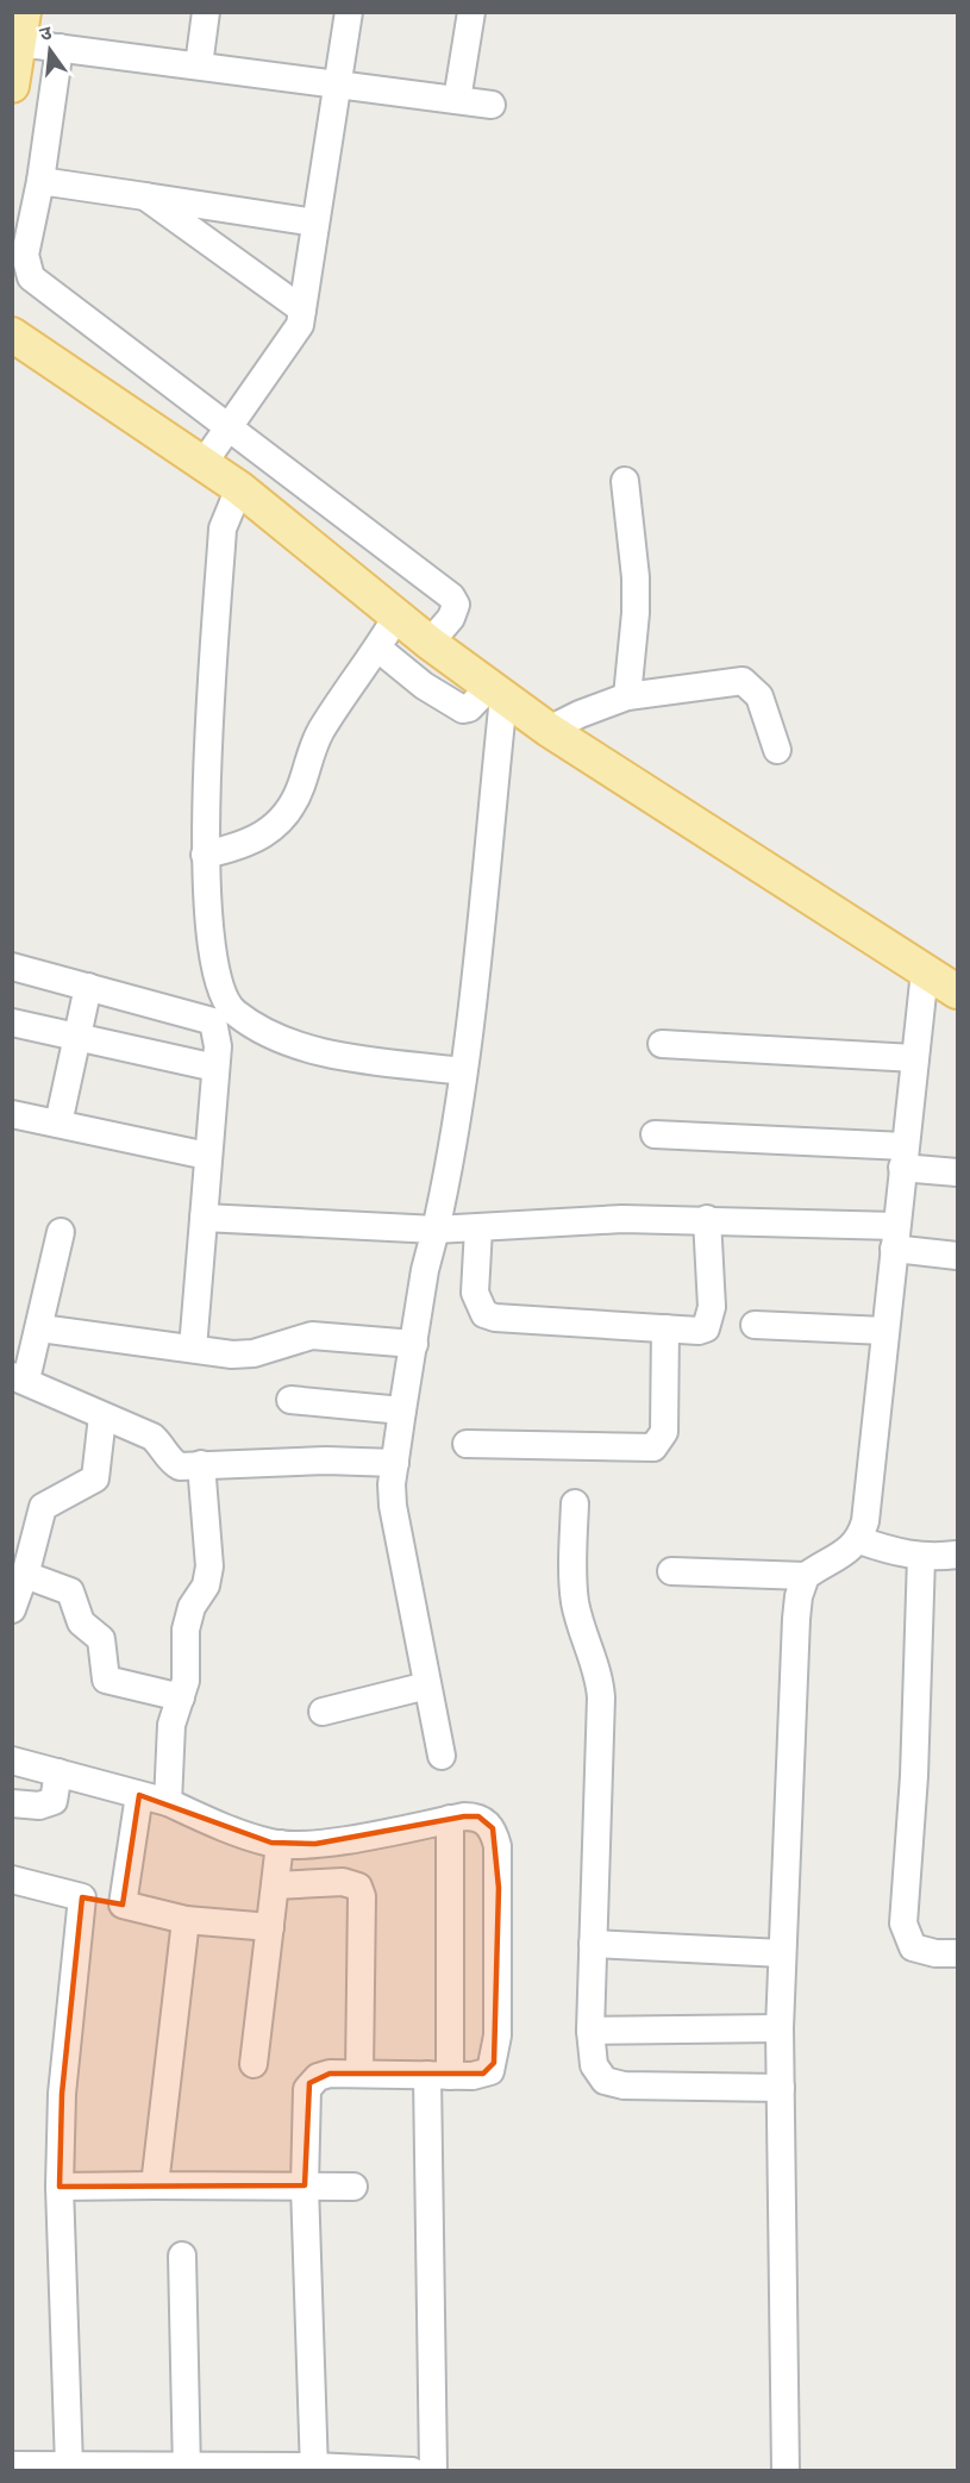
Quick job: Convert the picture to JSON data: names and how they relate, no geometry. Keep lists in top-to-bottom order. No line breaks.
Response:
{"north":"top"}
